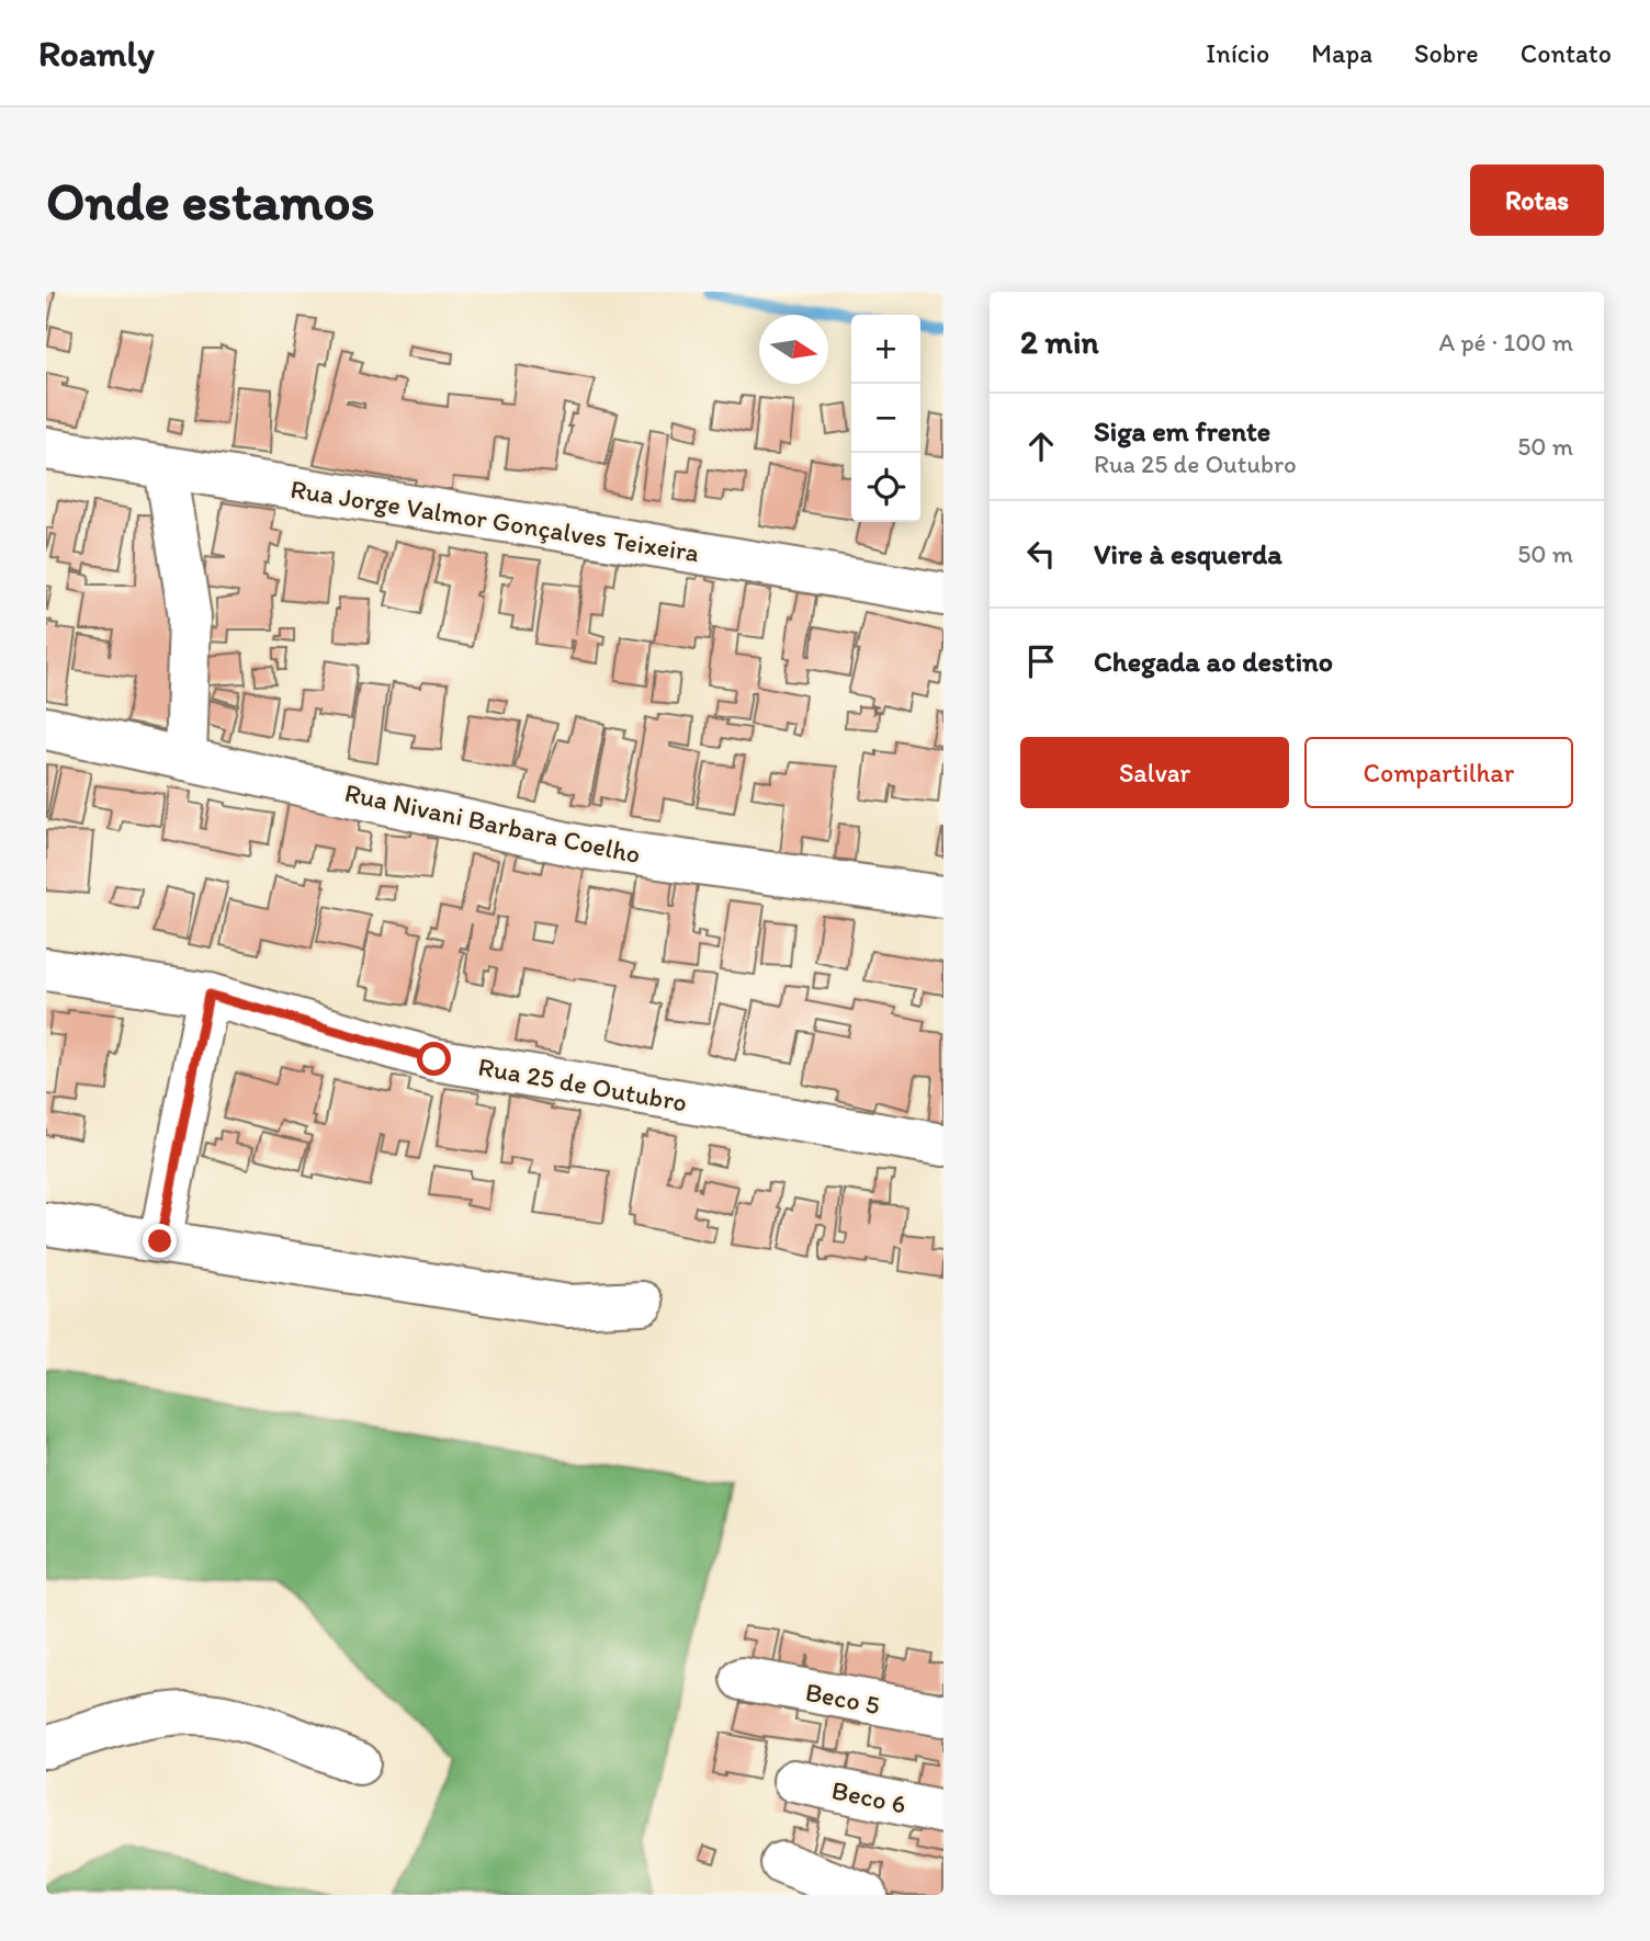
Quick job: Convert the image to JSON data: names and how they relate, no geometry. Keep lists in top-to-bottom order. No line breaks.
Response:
{"streets":{"street":["Rua Jorge Valmor Gonçalves Teixeira","Rua Nivani Barbara Coelho","Rua 25 de Outubro","Beco 5","Beco 6"]},"north":"right","page":{"header":"Roamly","nav":["Início","Mapa","Sobre","Contato"],"buttons":["Rotas",["Salvar","Compartilhar"]],"title":"Onde estamos","heading":["2 min","A pé · 100 m"],"map_buttons":["+","−"],"list":[["Siga em frente","Rua 25 de Outubro","50 m"],["Vire à esquerda","50 m"],"Chegada ao destino"]}}
